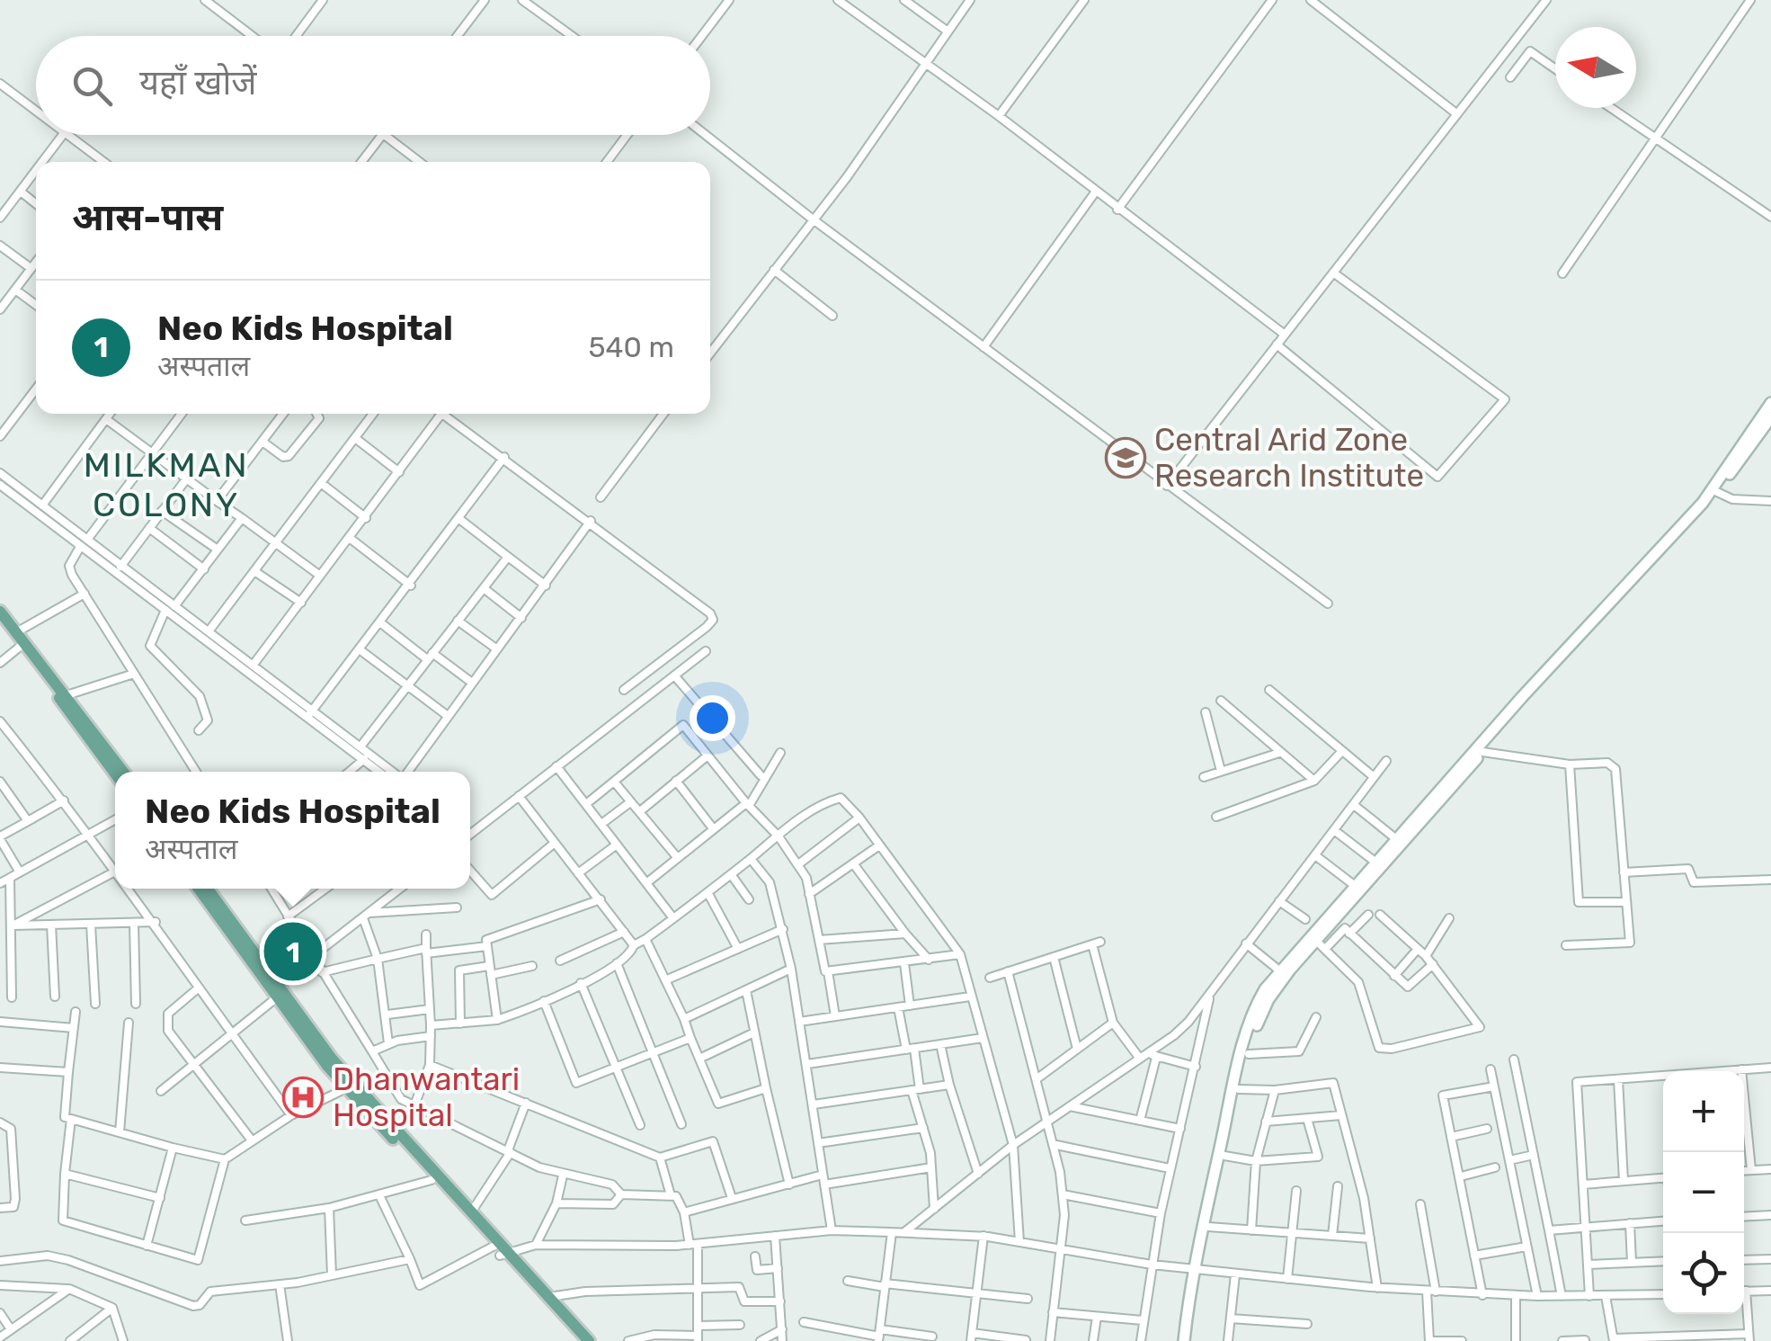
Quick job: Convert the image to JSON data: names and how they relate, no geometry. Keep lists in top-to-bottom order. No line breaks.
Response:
{"districts":["MILKMAN COLONY"],"places":{"school or university":["Central Arid Zone Research Institute"],"hospital":["Dhanwantari Hospital"]},"north":"left","page":{"search":"यहाँ खोजें","heading":"आस-पास","list":[{"mark":"1","name":"Neo Kids Hospital","note":"अस्पताल","value":"540 m"}],"popup":["Neo Kids Hospital","अस्पताल"],"pins":"1","map_buttons":["+","−"]}}
